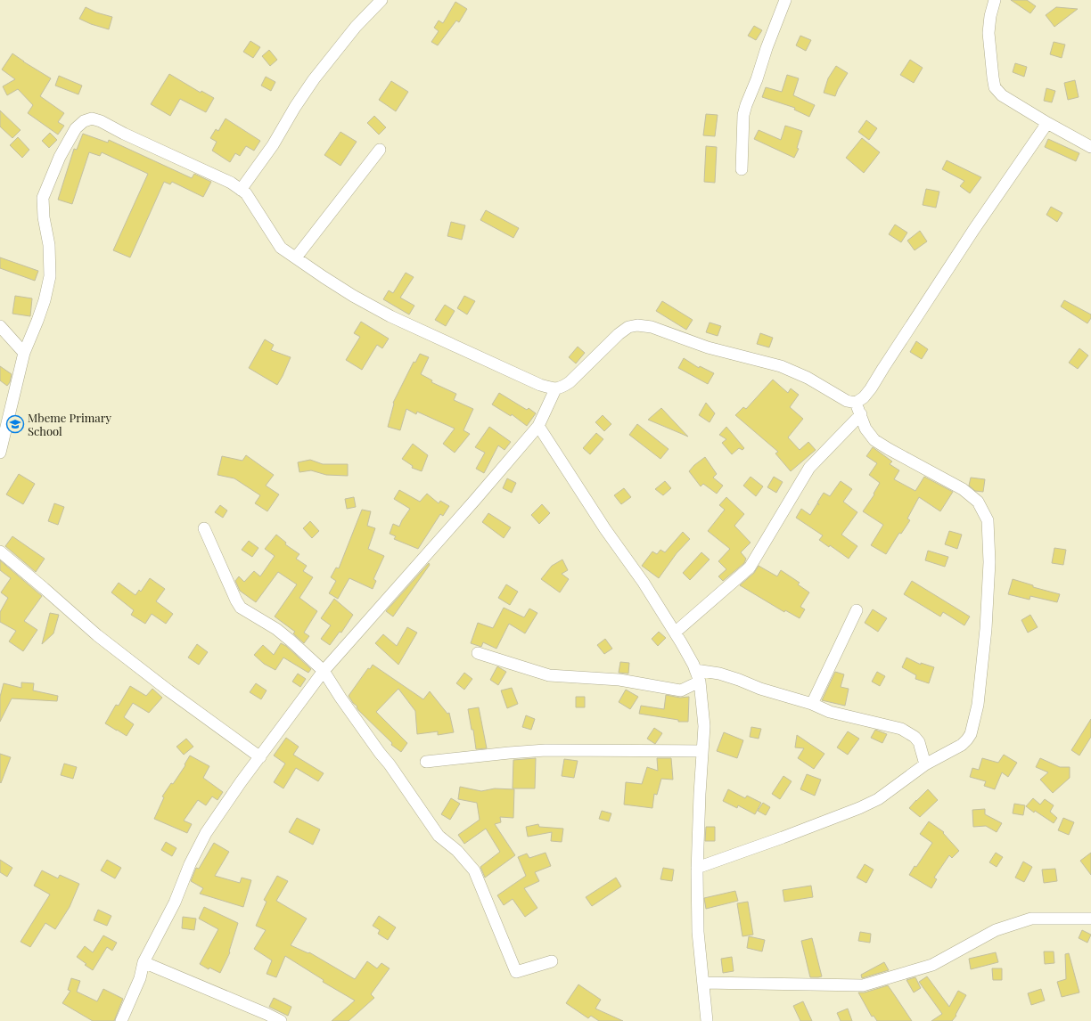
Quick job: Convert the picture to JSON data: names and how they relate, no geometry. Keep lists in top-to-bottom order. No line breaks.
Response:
{"places":{"school or university":["Mbeme Primary School"]}}
